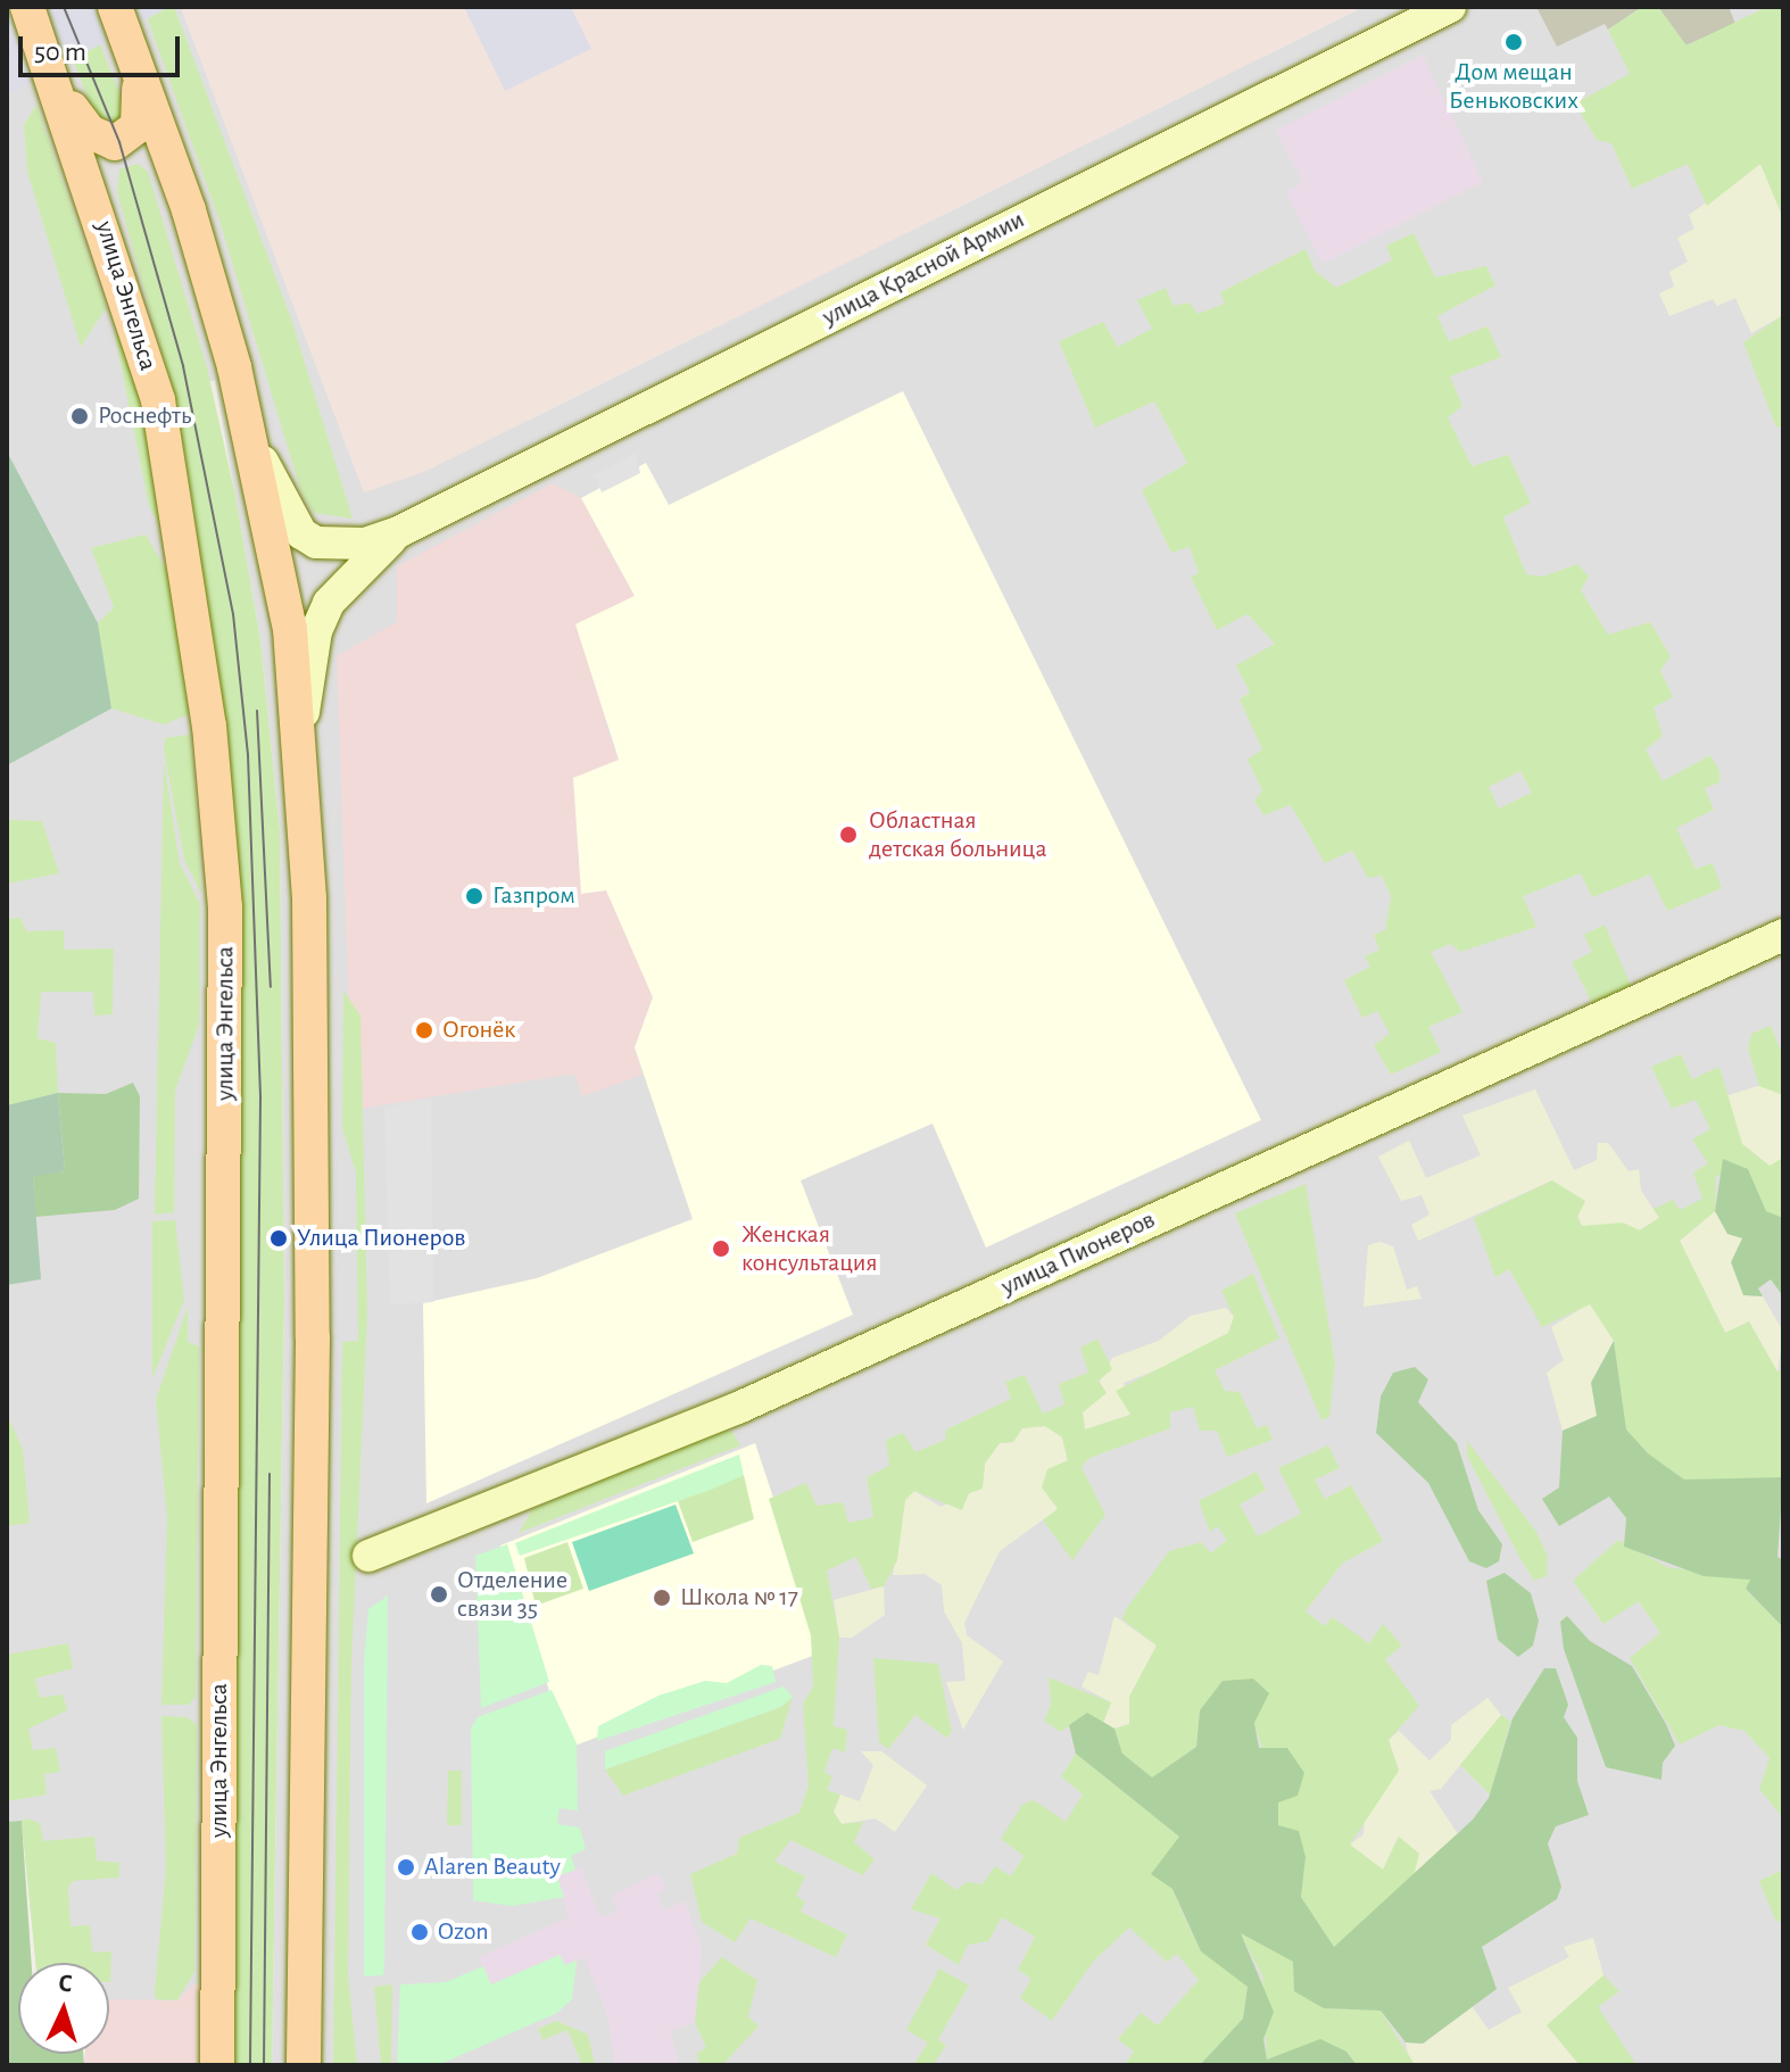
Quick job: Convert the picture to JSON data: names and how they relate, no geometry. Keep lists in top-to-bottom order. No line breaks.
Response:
{"streets":{"main road":["улица Красной Армии","улица Энгельса","улица Пионеров"]},"places":["Дом мещан Беньковских","Роснефть","Областная детская больница","Газпром","Огонёк","Улица Пионеров","Женская консультация","Отделение связи 35","Школа № 17","Alaren Beauty","Ozon"],"scale_bar":"50 m","north":"top"}
